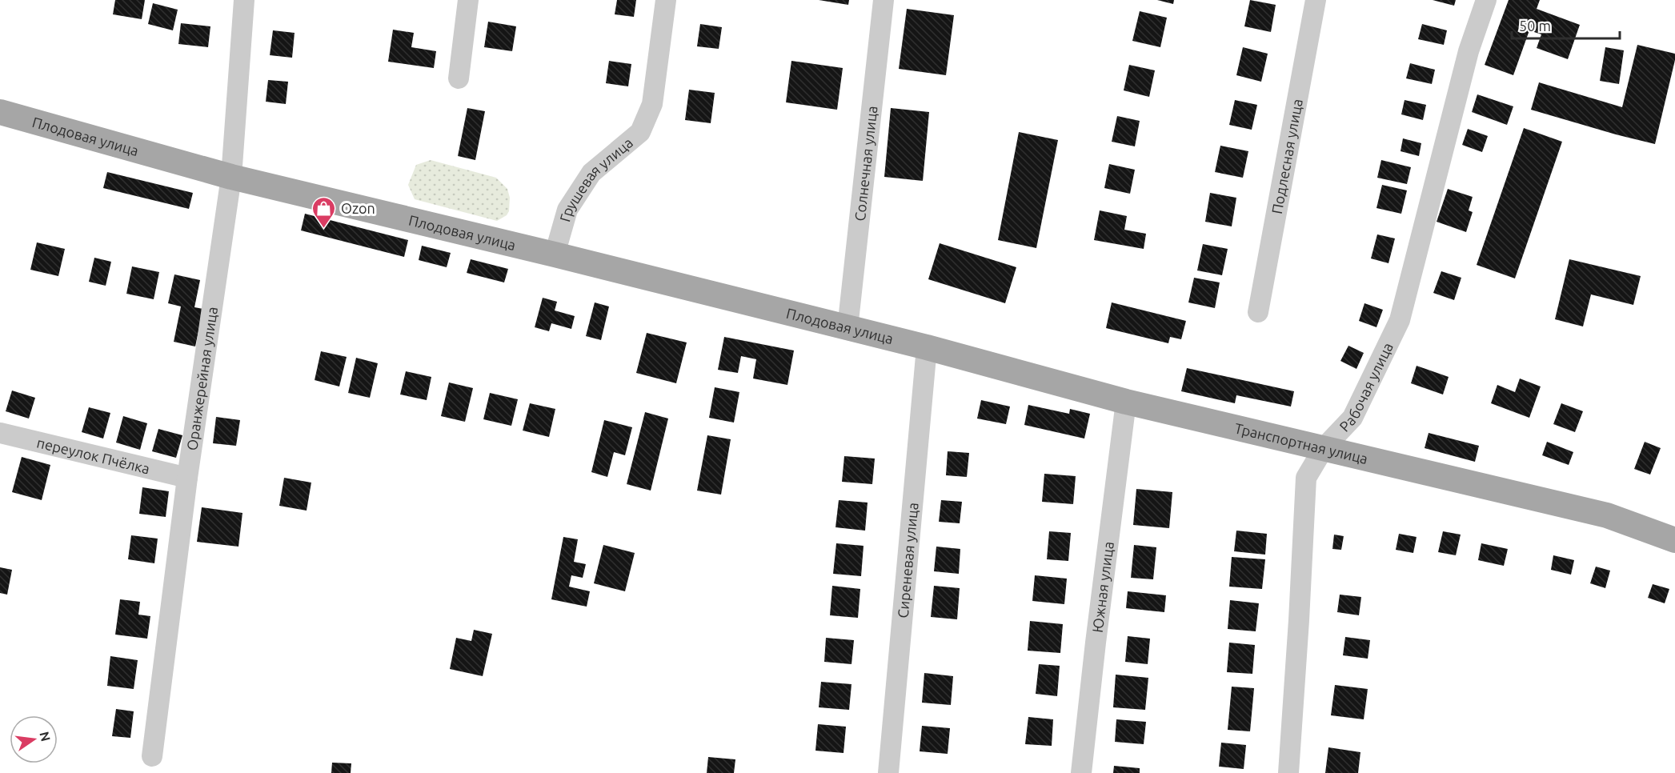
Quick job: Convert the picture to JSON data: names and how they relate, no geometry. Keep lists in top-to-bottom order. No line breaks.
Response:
{"streets":{"main road":["Плодовая улица","Транспортная улица"],"street":["Подлесная улица","Солнечная улица","Грушевая улица","Оранжерейная улица","Рабочая улица","переулок Пчёлка","Сиреневая улица","Южная улица"]},"crossings":[["Плодовая улица","Солнечная улица"],["Плодовая улица","Грушевая улица"],["Плодовая улица","Оранжерейная улица"],["Плодовая улица","Транспортная улица"],["Плодовая улица","Сиреневая улица"],["Оранжерейная улица","переулок Пчёлка"],["Рабочая улица","Транспортная улица"],["Транспортная улица","Сиреневая улица"],["Транспортная улица","Южная улица"]],"places":{"shop":["Ozon"]},"scale_bar":"50 m","north":"right"}
